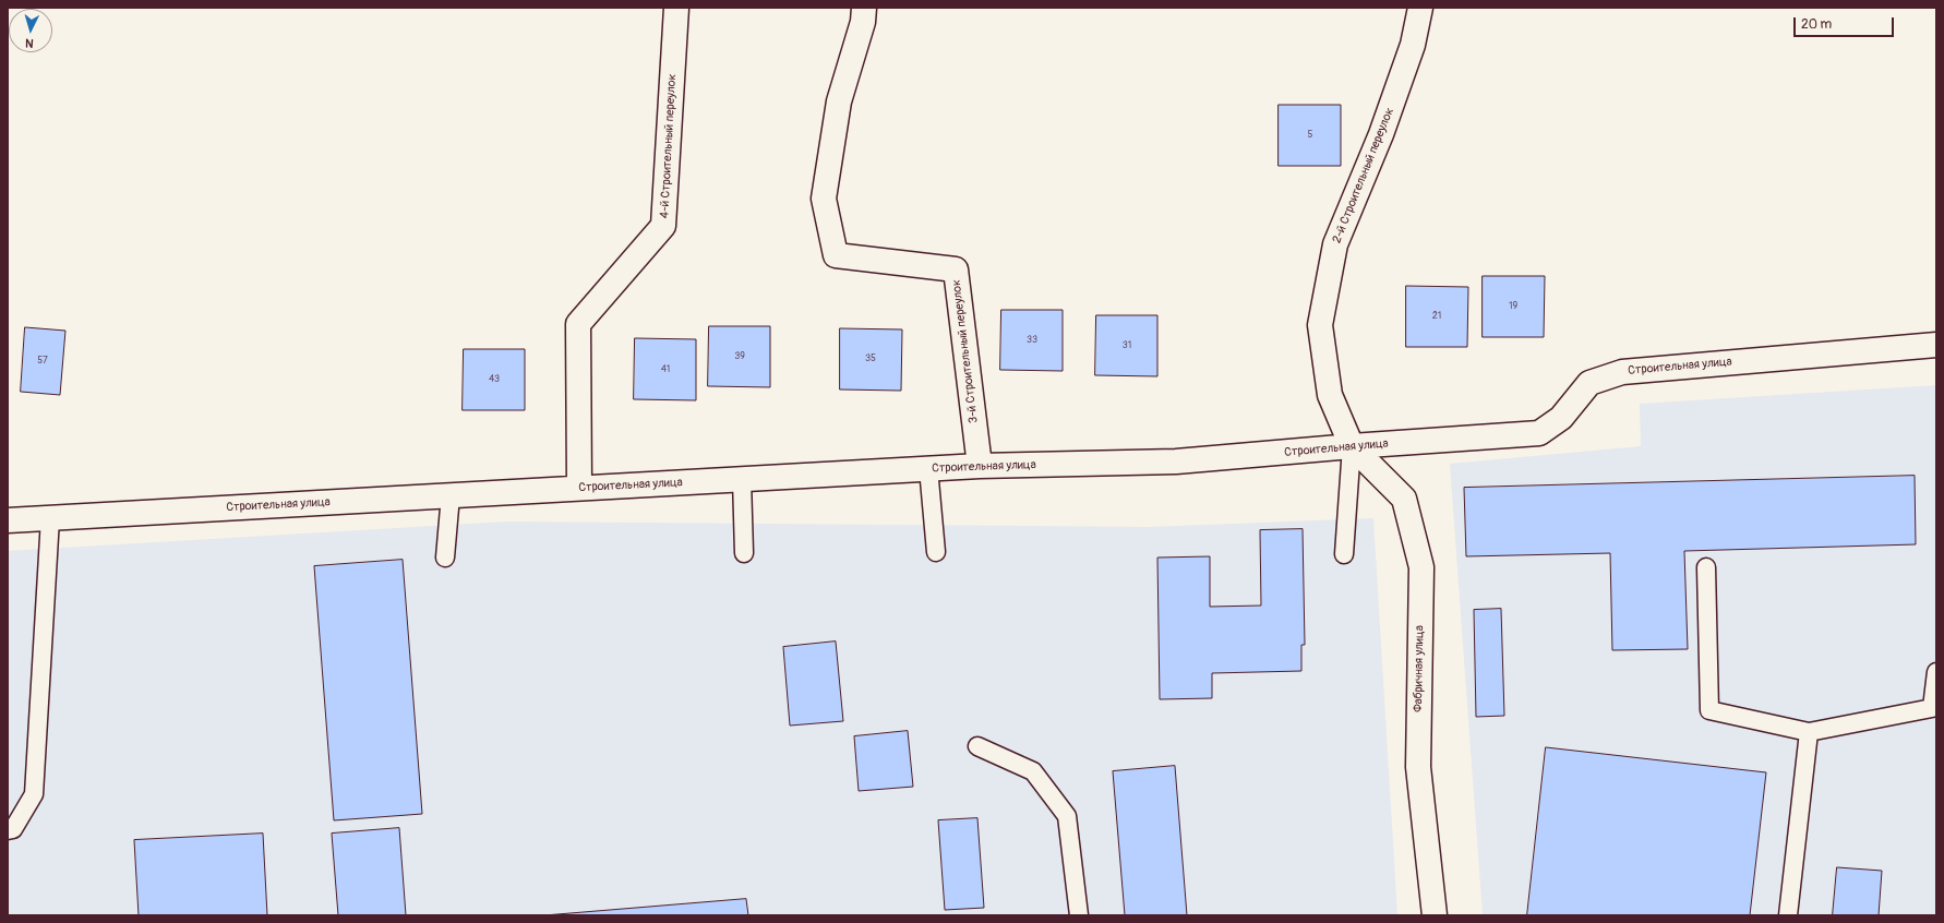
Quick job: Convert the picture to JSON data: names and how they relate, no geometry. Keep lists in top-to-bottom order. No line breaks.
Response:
{"streets":{"street":["4-й Строительный переулок","2-й Строительный переулок","3-й Строительный переулок","Строительная улица","Фабричная улица"]},"crossings":[["4-й Строительный переулок","Строительная улица"],["2-й Строительный переулок","Строительная улица"],["2-й Строительный переулок","Фабричная улица"],["3-й Строительный переулок","Строительная улица"],["Строительная улица","Фабричная улица"]],"house_numbers":["5","19","21","33","31","39","35","57","41","43"],"scale_bar":"20 m","north":"bottom"}
